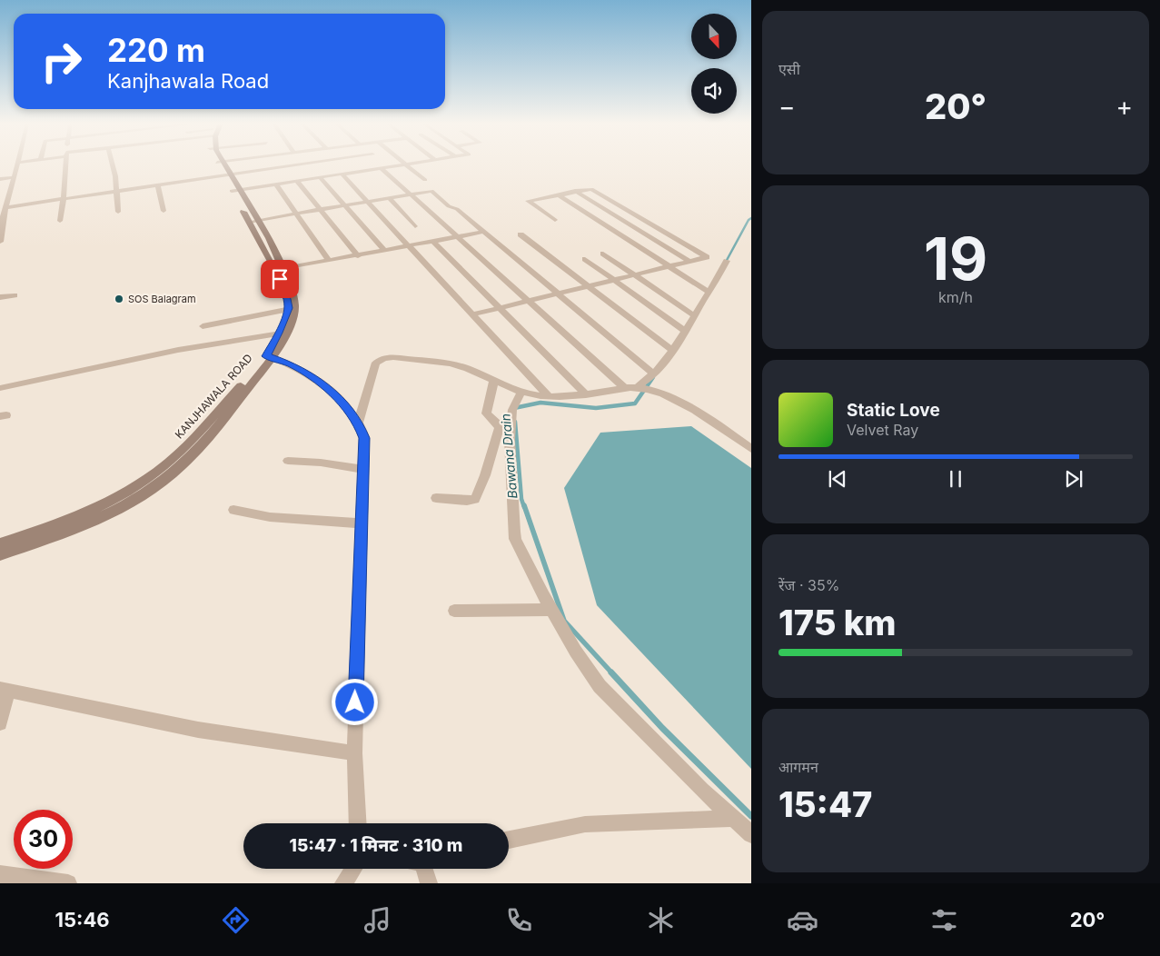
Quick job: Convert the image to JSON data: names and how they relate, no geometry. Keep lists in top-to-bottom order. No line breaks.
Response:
{"water":["Bawana Drain"],"places":["SOS Balagram"],"north":"bottom","page":{"tile":["एसी",["19","km/h"],["रेंज · 35%","175 km"],["आगमन","15:47"]],"turn":["220 m","Kanjhawala Road"],"heat":["−","20°","+"],"song":["Static Love","Velvet Ray"],"limit":"30","trip":"15:47 · 1 मिनट · 310 m","tabs":["15:46","20°"]}}
